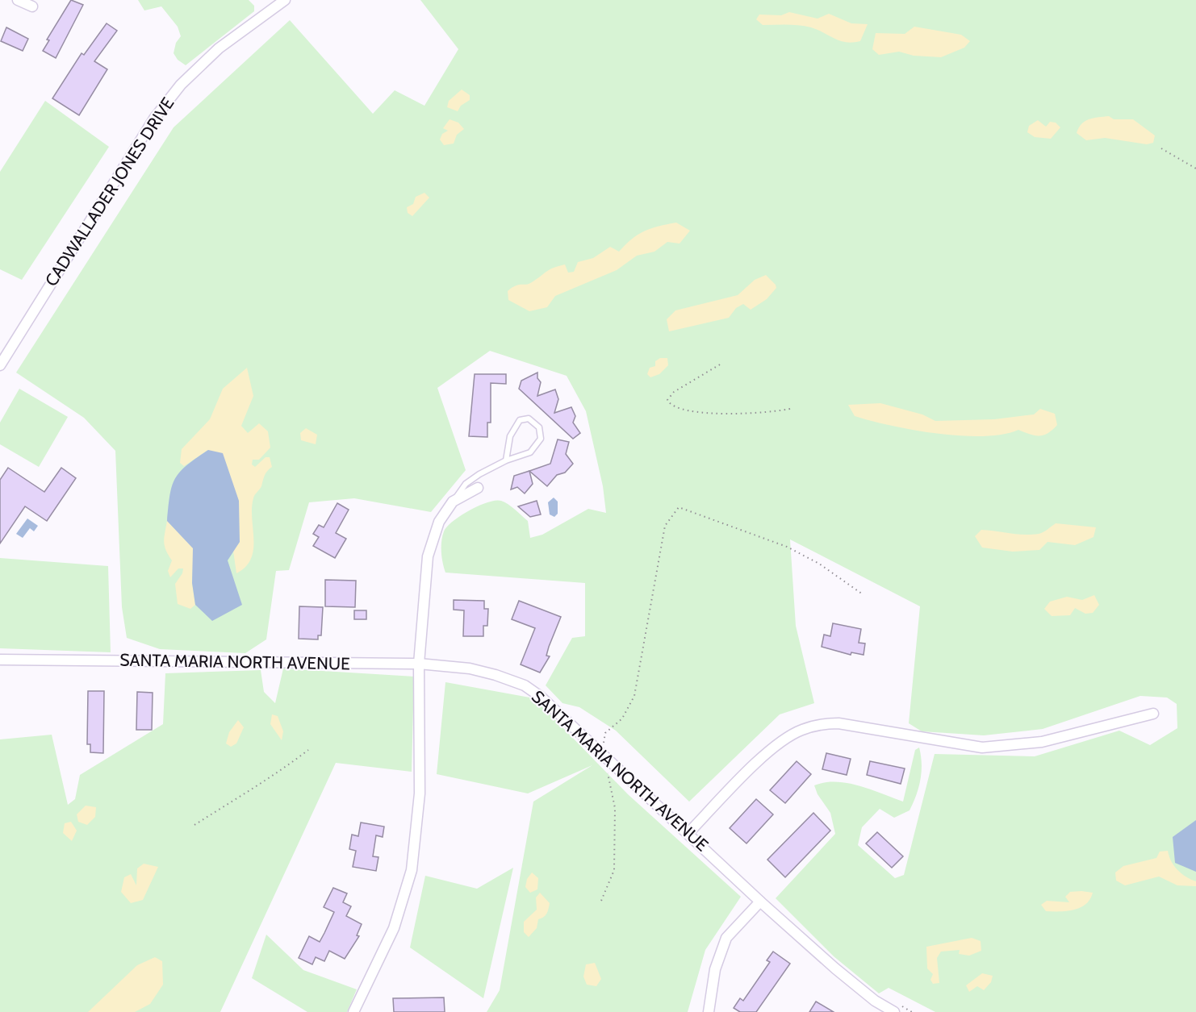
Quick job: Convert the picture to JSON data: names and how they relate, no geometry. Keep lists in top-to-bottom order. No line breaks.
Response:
{"streets":{"street":["CADWALLADER JONES DRIVE","SANTA MARIA NORTH AVENUE"]}}
